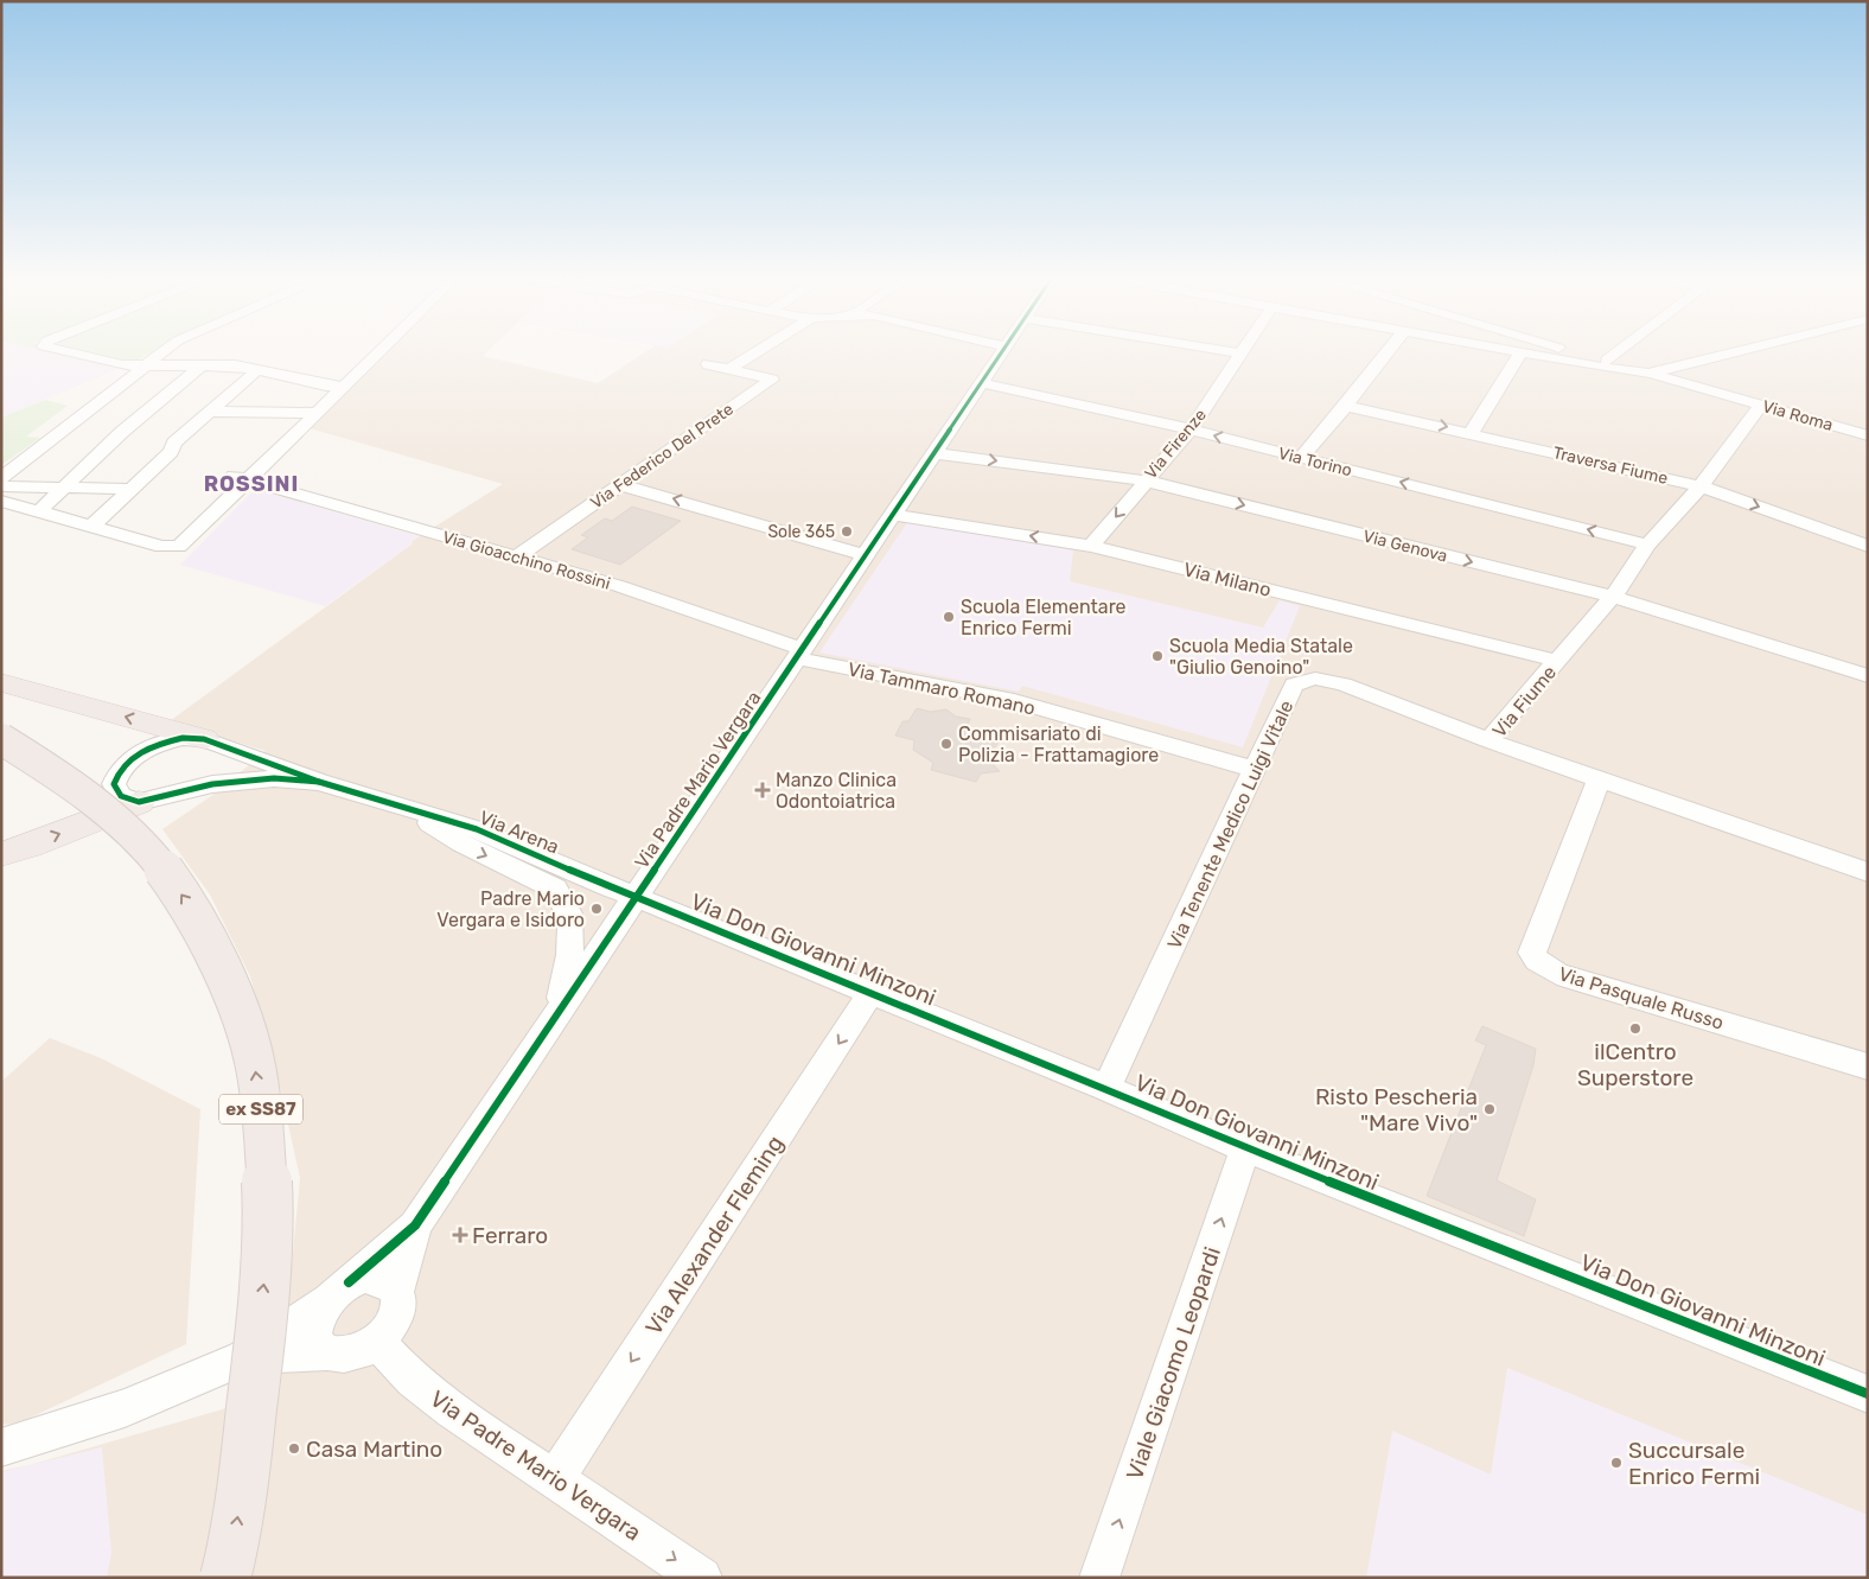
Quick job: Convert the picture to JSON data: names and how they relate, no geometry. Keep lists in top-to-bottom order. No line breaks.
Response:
{"streets":{"highway":["ex SS87"],"street":["Via Roma","Via Firenze","Via Federico Del Prete","Via Torino","Traversa Fiume","Via Genova","Via Gioacchino Rossini","Via Milano","Via Tammaro Romano","Via Fiume","Via Padre Mario Vergara","Via Tenente Medico Luigi Vitale","Via Arena","Via Don Giovanni Minzoni","Via Pasquale Russo","Via Alexander Fleming","Viale Giacomo Leopardi"]},"crossings":[["Via Roma","Via Fiume"],["Via Firenze","Via Torino"],["Via Firenze","Via Genova"],["Via Firenze","Via Milano"],["Via Federico Del Prete","Via Gioacchino Rossini"],["Via Torino","Via Fiume"],["Via Torino","Via Padre Mario Vergara"],["Traversa Fiume","Via Fiume"],["Via Genova","Via Fiume"],["Via Genova","Via Padre Mario Vergara"],["Via Gioacchino Rossini","Via Tammaro Romano"],["Via Gioacchino Rossini","Via Padre Mario Vergara"],["Via Milano","Via Fiume"],["Via Milano","Via Padre Mario Vergara"],["Via Tammaro Romano","Via Padre Mario Vergara"],["Via Tammaro Romano","Via Tenente Medico Luigi Vitale"],["Via Fiume","Via Tenente Medico Luigi Vitale"],["Via Fiume","Via Pasquale Russo"],["Via Padre Mario Vergara","Via Arena"],["Via Padre Mario Vergara","Via Don Giovanni Minzoni"],["Via Padre Mario Vergara","Via Alexander Fleming"],["Via Tenente Medico Luigi Vitale","Via Don Giovanni Minzoni"],["Via Arena","Via Don Giovanni Minzoni"],["Via Don Giovanni Minzoni","Via Alexander Fleming"],["Via Don Giovanni Minzoni","Viale Giacomo Leopardi"]],"one_way":["Traversa Fiume","Via Genova","Via Arena","Via Alexander Fleming","Viale Giacomo Leopardi"],"districts":["ROSSINI"],"places":{"other":["Sole 365","Scuola Elementare Enrico Fermi","Scuola Media Statale \"Giulio Genoino\"","Commisariato di Polizia - Frattamagiore","Padre Mario Vergara e Isidoro","ilCentro Superstore","Risto Pescheria \"Mare Vivo\"","Casa Martino","Succursale Enrico Fermi"],"health":["Manzo Clinica Odontoiatrica","Ferraro"]}}
